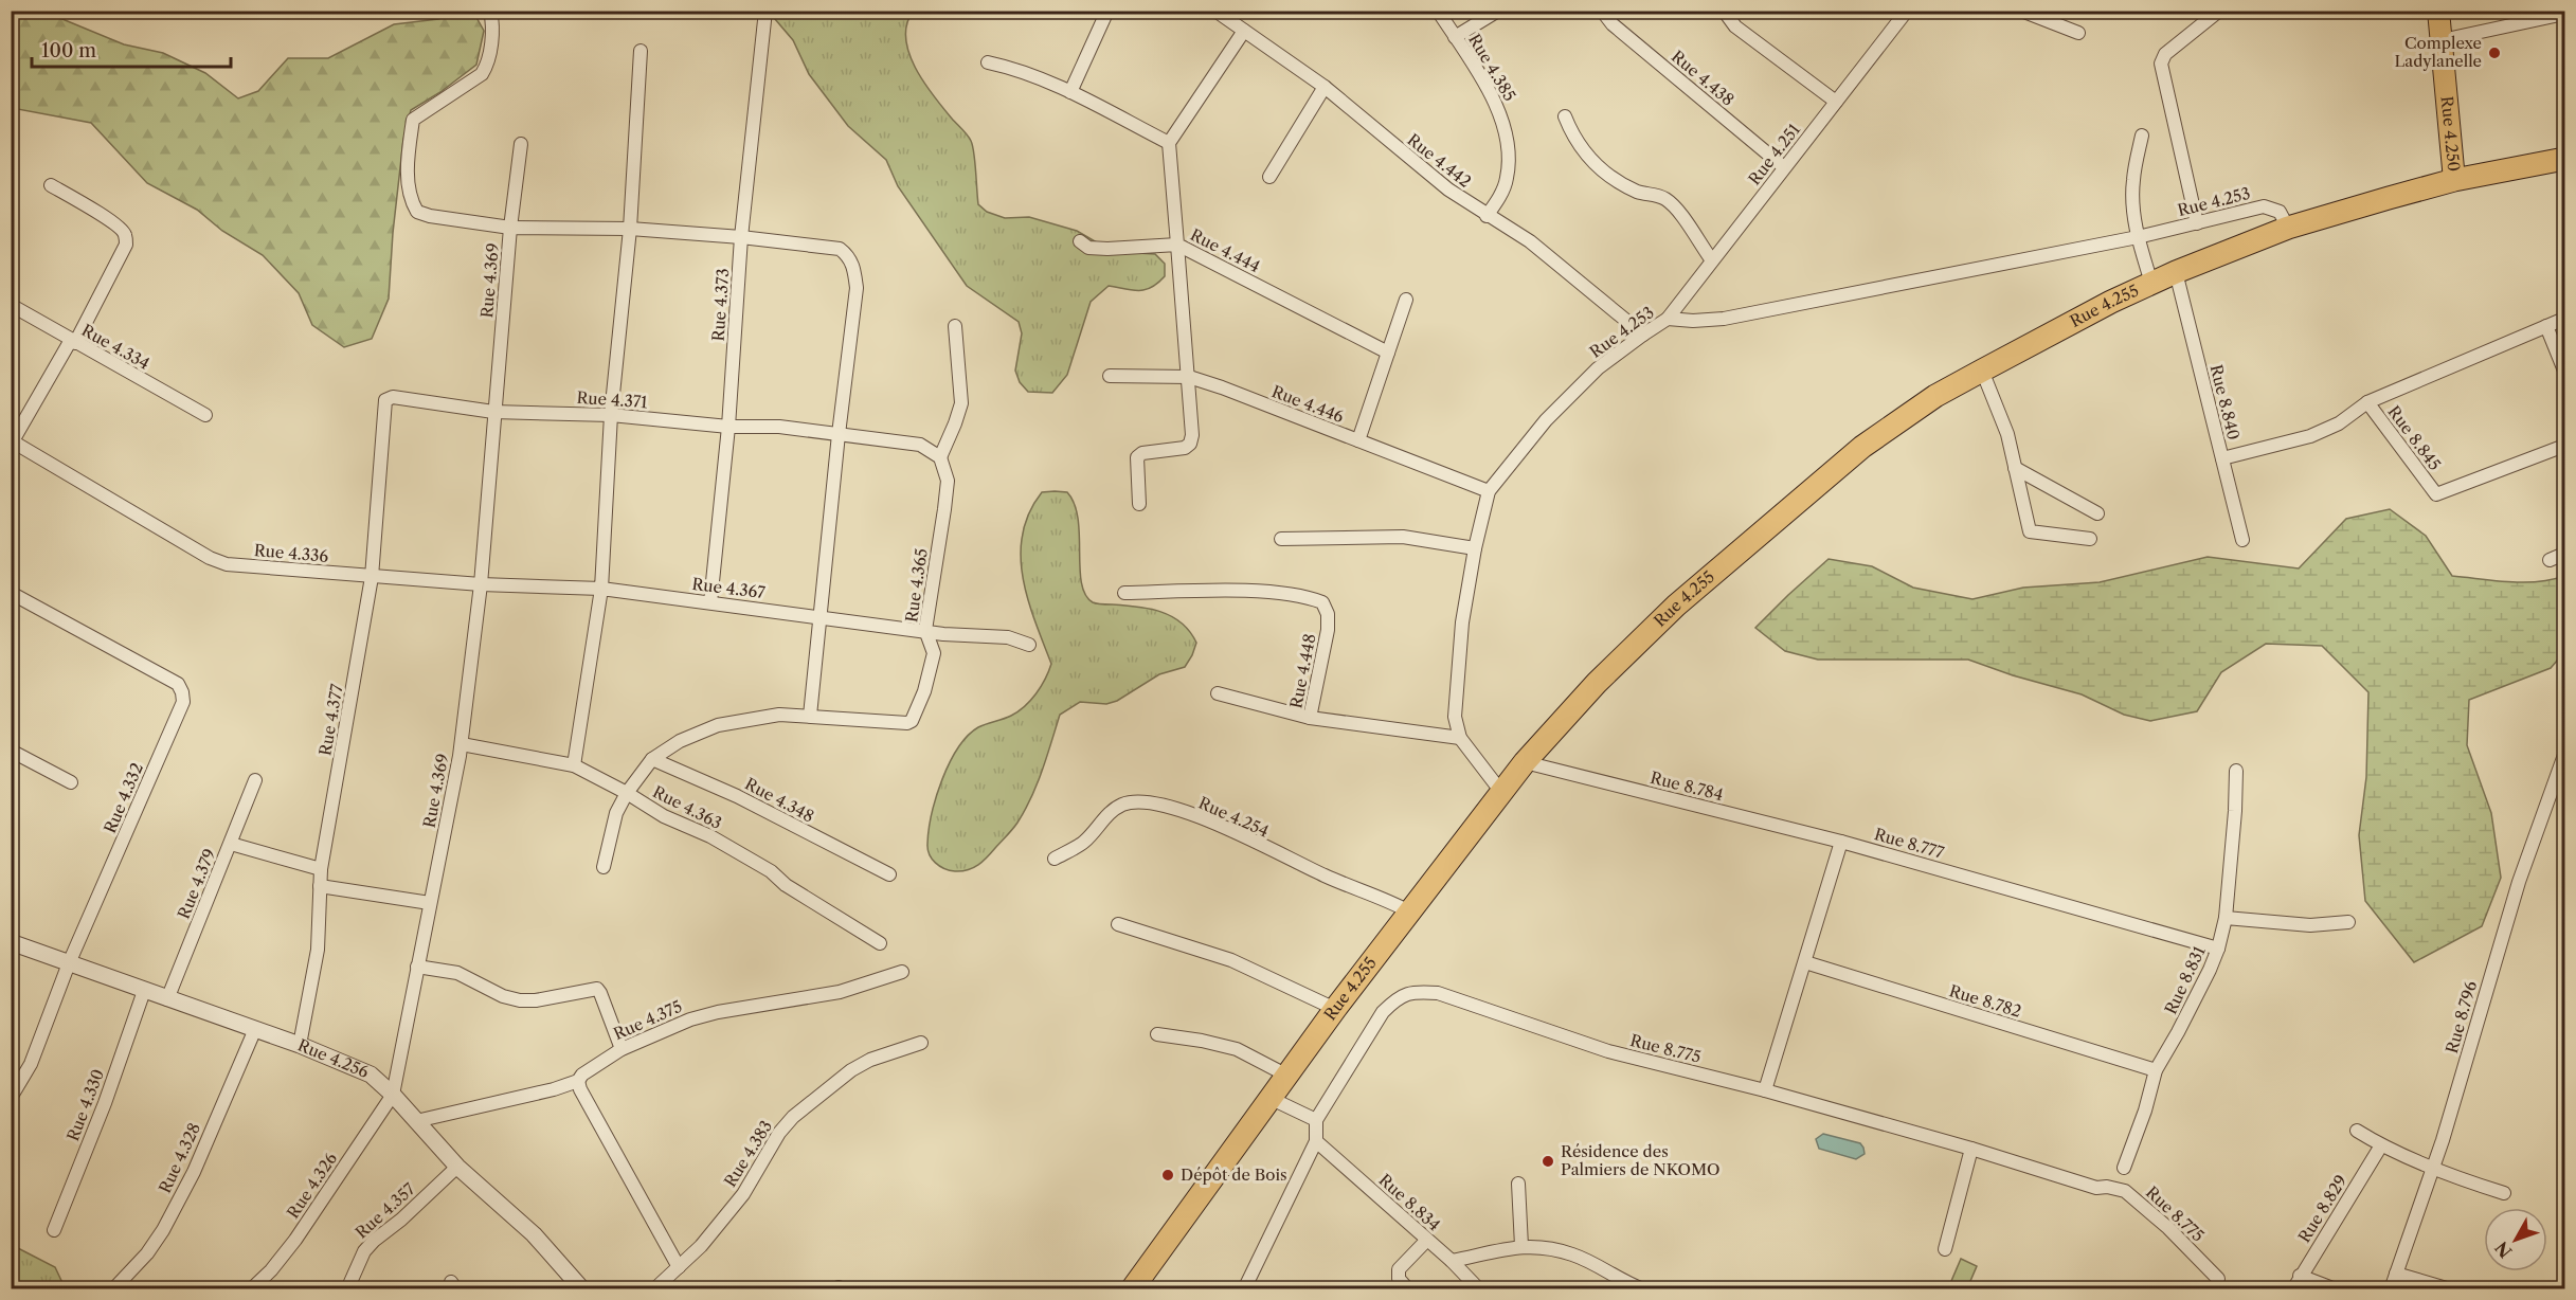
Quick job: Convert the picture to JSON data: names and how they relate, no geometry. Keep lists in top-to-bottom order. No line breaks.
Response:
{"streets":{"highway":["Rue 4.255"],"main road":["Rue 4.250"],"street":["Rue 4.385","Rue 4.438","Rue 4.251","Rue 4.442","Rue 4.253","Rue 4.444","Rue 4.369","Rue 4.373","Rue 4.334","Rue 4.371","Rue 8.840","Rue 4.446","Rue 8.845","Rue 4.336","Rue 4.365","Rue 4.367","Rue 4.448","Rue 4.377","Rue 8.784","Rue 4.332","Rue 4.348","Rue 4.363","Rue 4.254","Rue 8.777","Rue 4.379","Rue 8.831","Rue 8.782","Rue 8.796","Rue 4.375","Rue 8.775","Rue 4.256","Rue 4.330","Rue 4.383","Rue 4.328","Rue 4.326","Rue 8.834","Rue 8.829","Rue 4.357"]},"crossings":[["Rue 4.385","Rue 4.442"],["Rue 4.438","Rue 4.251"],["Rue 4.250","Rue 4.255"],["Rue 4.251","Rue 4.253"],["Rue 4.442","Rue 4.253"],["Rue 4.253","Rue 4.255"],["Rue 4.253","Rue 4.446"],["Rue 4.253","Rue 4.448"],["Rue 4.369","Rue 4.373"],["Rue 4.369","Rue 4.371"],["Rue 4.369","Rue 4.336"],["Rue 4.369","Rue 4.365"],["Rue 4.369","Rue 4.367"],["Rue 4.369","Rue 4.363"],["Rue 4.369","Rue 4.256"],["Rue 4.369","Rue 4.326"],["Rue 4.373","Rue 4.371"],["Rue 4.373","Rue 4.367"],["Rue 4.255","Rue 8.840"],["Rue 4.255","Rue 8.784"],["Rue 4.255","Rue 4.254"],["Rue 4.371","Rue 4.377"],["Rue 4.336","Rue 4.367"],["Rue 4.336","Rue 4.377"],["Rue 4.365","Rue 4.367"],["Rue 4.365","Rue 4.348"],["Rue 4.365","Rue 4.363"],["Rue 4.377","Rue 4.256"],["Rue 8.784","Rue 8.777"],["Rue 4.332","Rue 4.256"],["Rue 8.777","Rue 8.831"],["Rue 4.379","Rue 4.256"],["Rue 8.831","Rue 8.782"],["Rue 4.375","Rue 4.256"],["Rue 4.256","Rue 4.330"],["Rue 4.256","Rue 4.328"],["Rue 4.256","Rue 4.326"],["Rue 4.256","Rue 4.357"]],"places":["Complexe Ladylanelle","Résidence des Palmiers de NKOMO","Dépôt de Bois"],"scale_bar":"100 m","north":"bottom left"}
